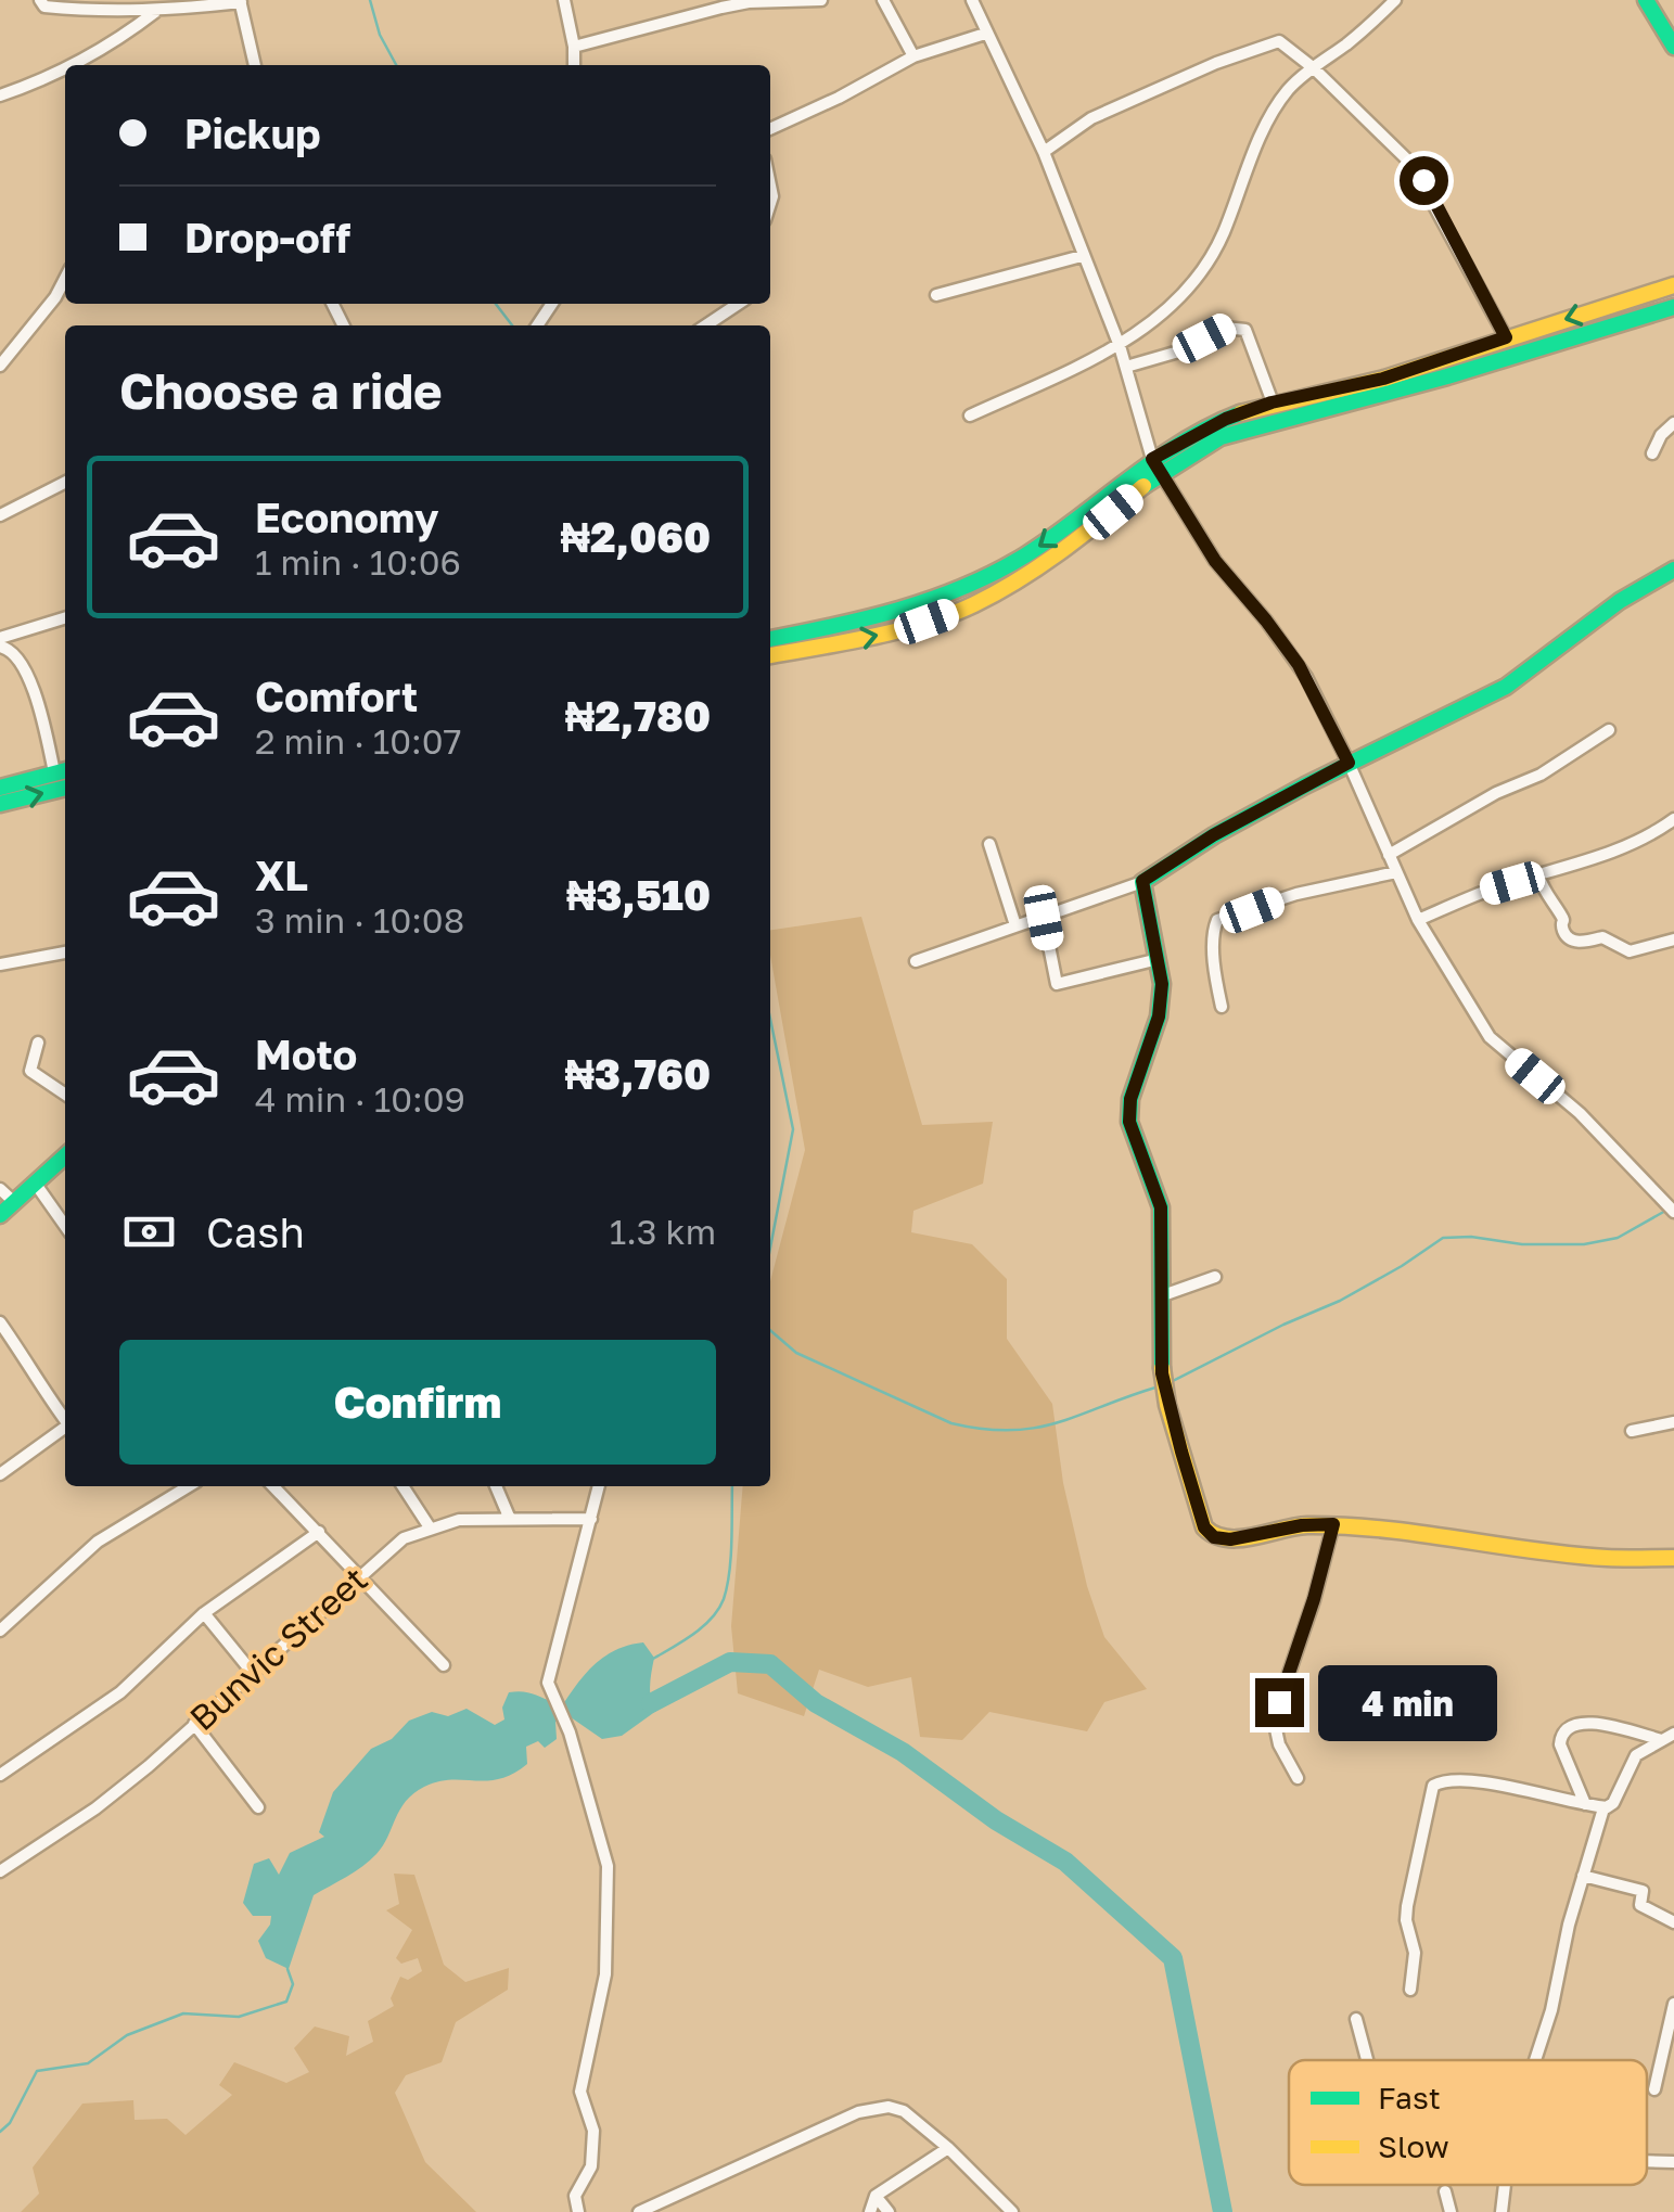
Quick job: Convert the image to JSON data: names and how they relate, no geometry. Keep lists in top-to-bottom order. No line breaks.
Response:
{"streets":{"street":["Bunvic Street"]},"legend":["Fast","Slow"],"page":{"banner":["Pickup","Drop-off"],"heading":"Choose a ride","list":[{"name":"Economy","note":"1 min · 10:06","value":"₦2,060"},{"name":"Comfort","note":"2 min · 10:07","value":"₦2,780"},{"name":"XL","note":"3 min · 10:08","value":"₦3,510"},{"name":"Moto","note":"4 min · 10:09","value":"₦3,760"}],"pay":["Cash","1.3 km"],"buttons":"Confirm","bubble":"4 min"}}
